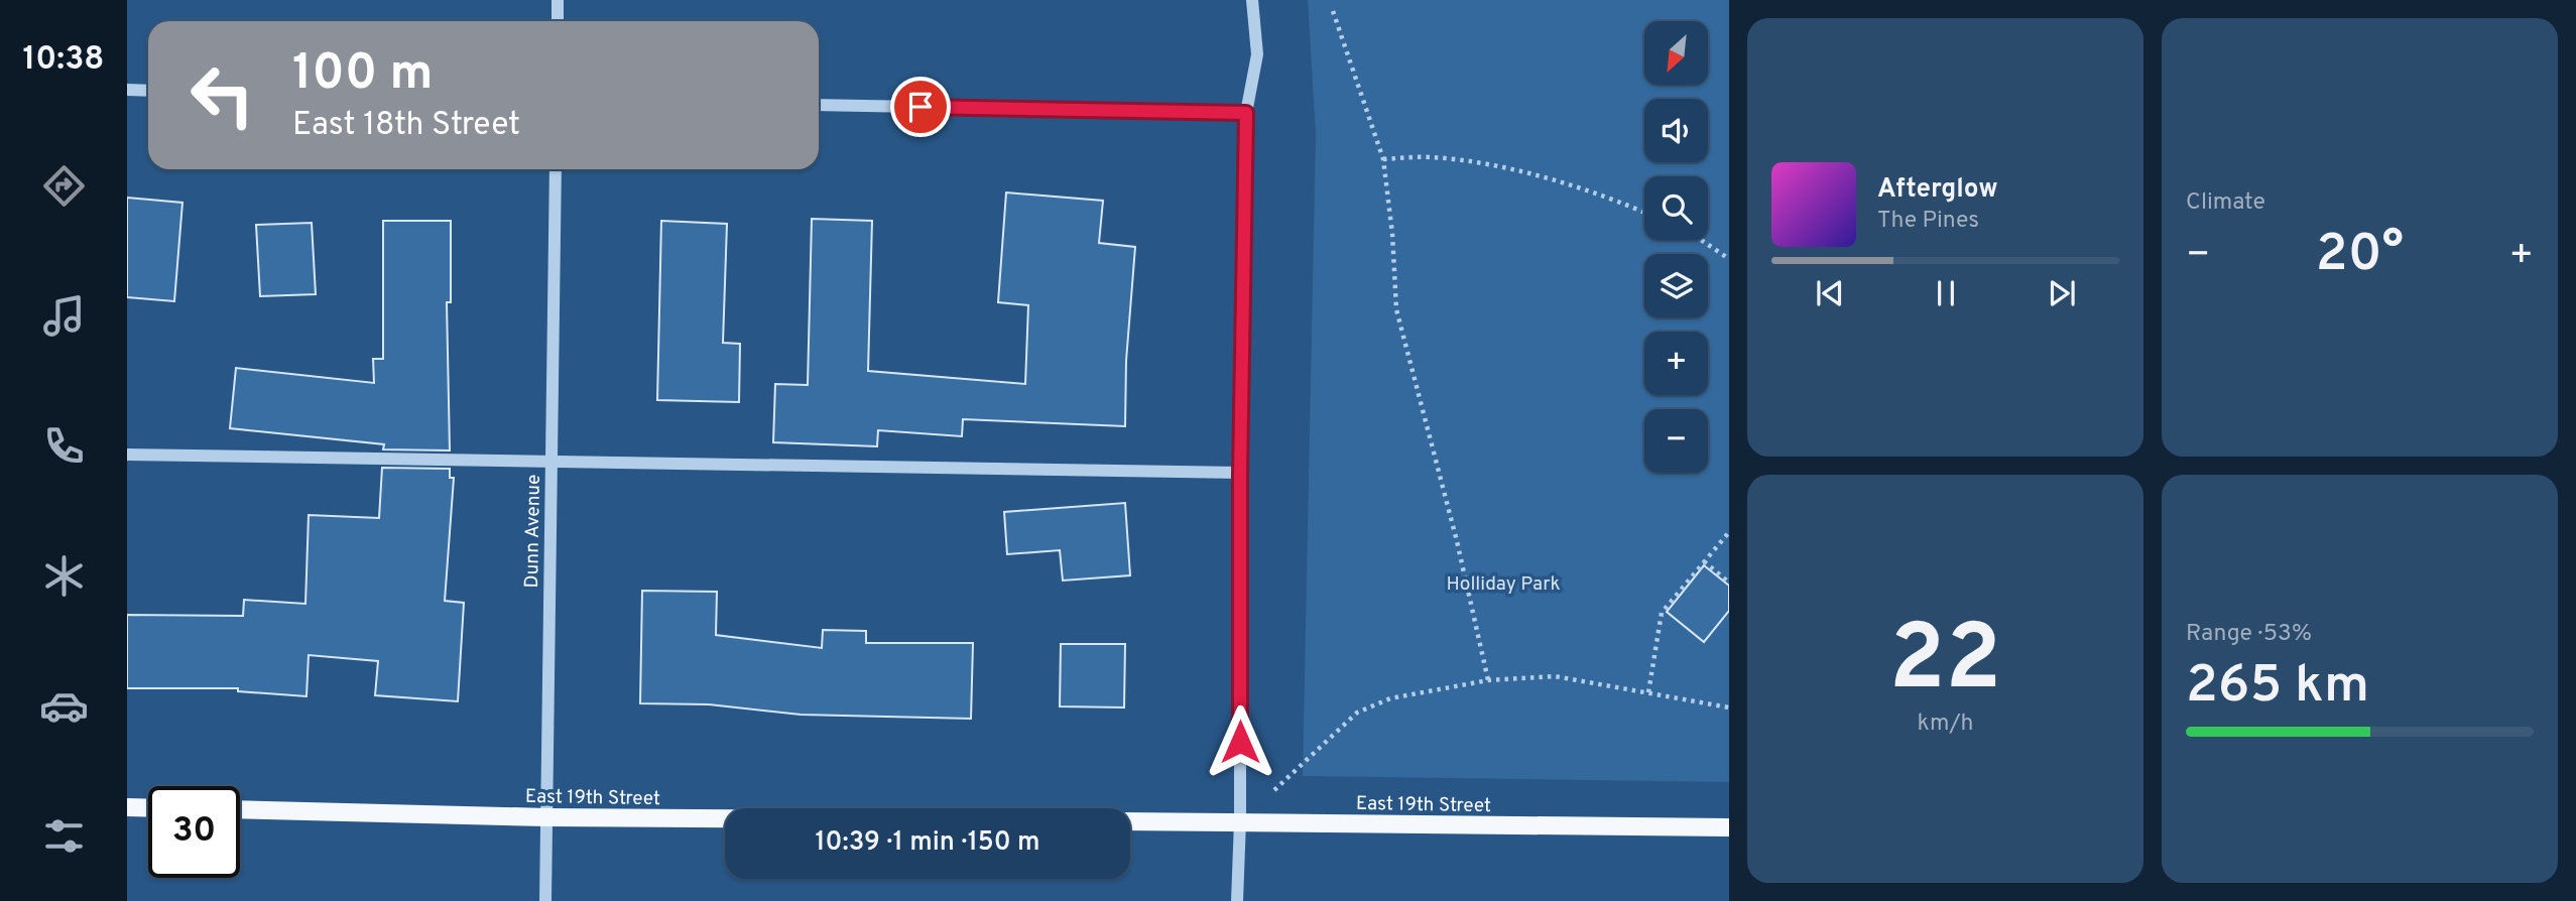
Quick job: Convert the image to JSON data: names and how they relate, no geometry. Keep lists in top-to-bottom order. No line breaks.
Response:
{"streets":{"main road":["East 19th Street"],"street":["Dunn Avenue"]},"crossings":[["Dunn Avenue","East 19th Street"]],"parks":["Holliday Park"],"north":"bottom left","page":{"tabs":"10:38","tile":["Climate",["22","km/h"],["Range · 53%","265 km"]],"map_buttons":["+","−"],"turn":["100 m","East 18th Street"],"song":["Afterglow","The Pines"],"heat":["−","20°","+"],"limit":"30","trip":"10:39 · 1 min · 150 m"}}
